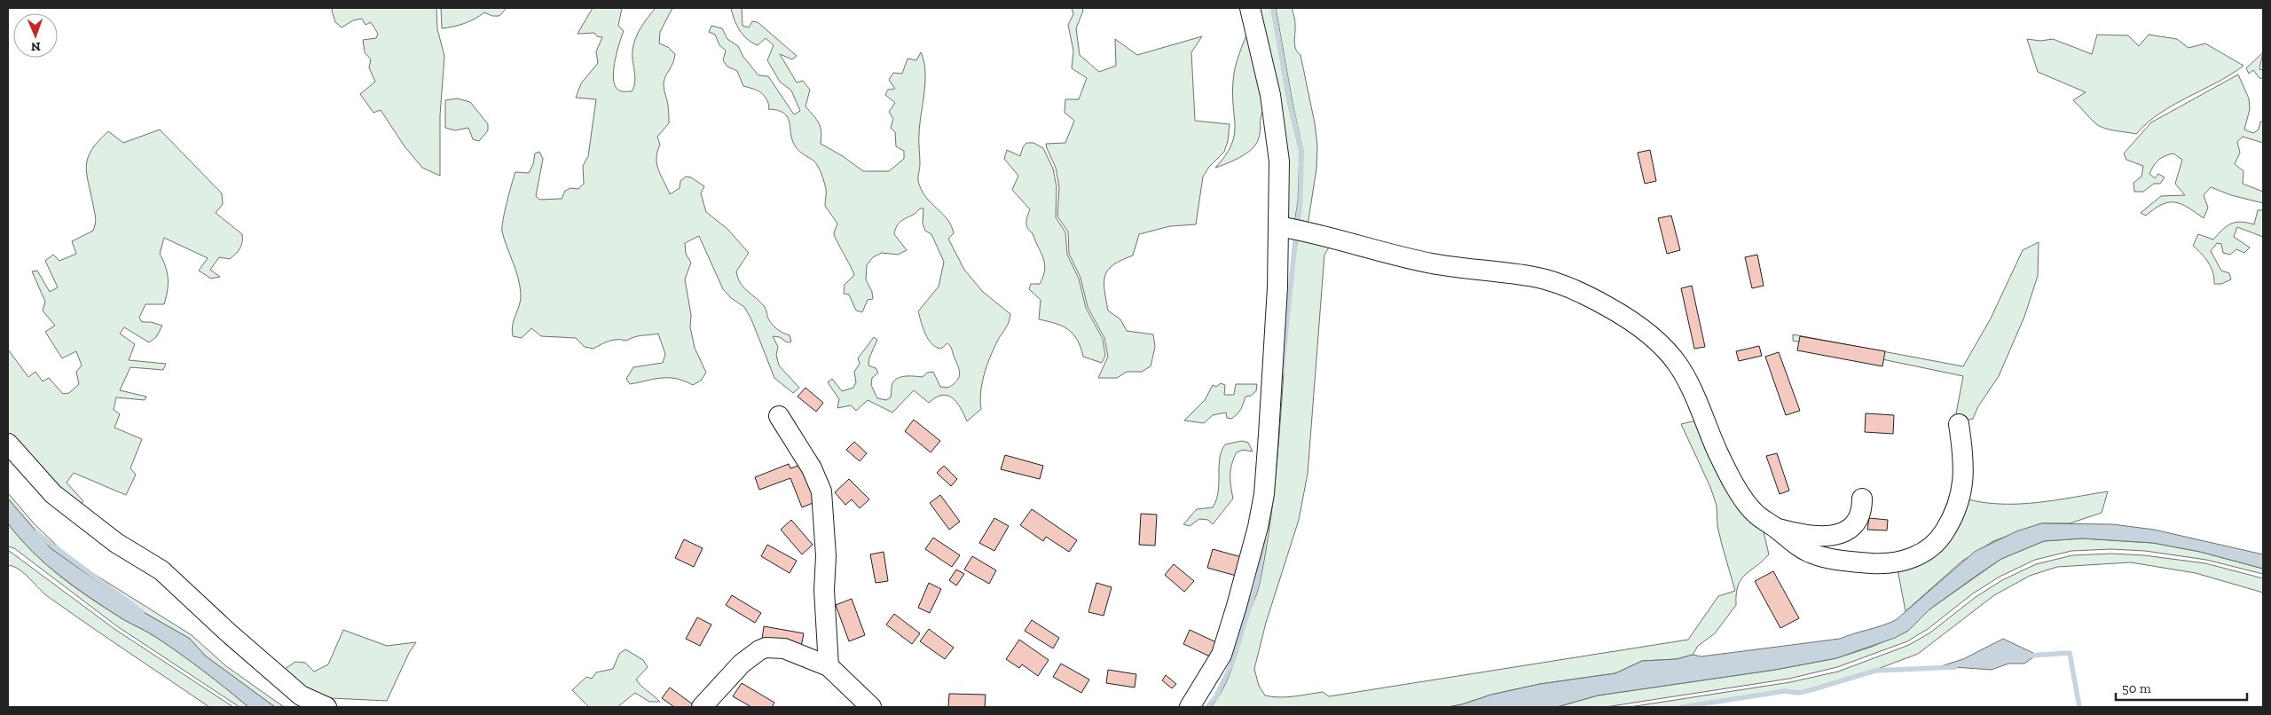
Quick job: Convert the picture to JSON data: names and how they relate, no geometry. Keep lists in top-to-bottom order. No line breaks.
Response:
{"scale_bar":"50 m","north":"bottom"}
